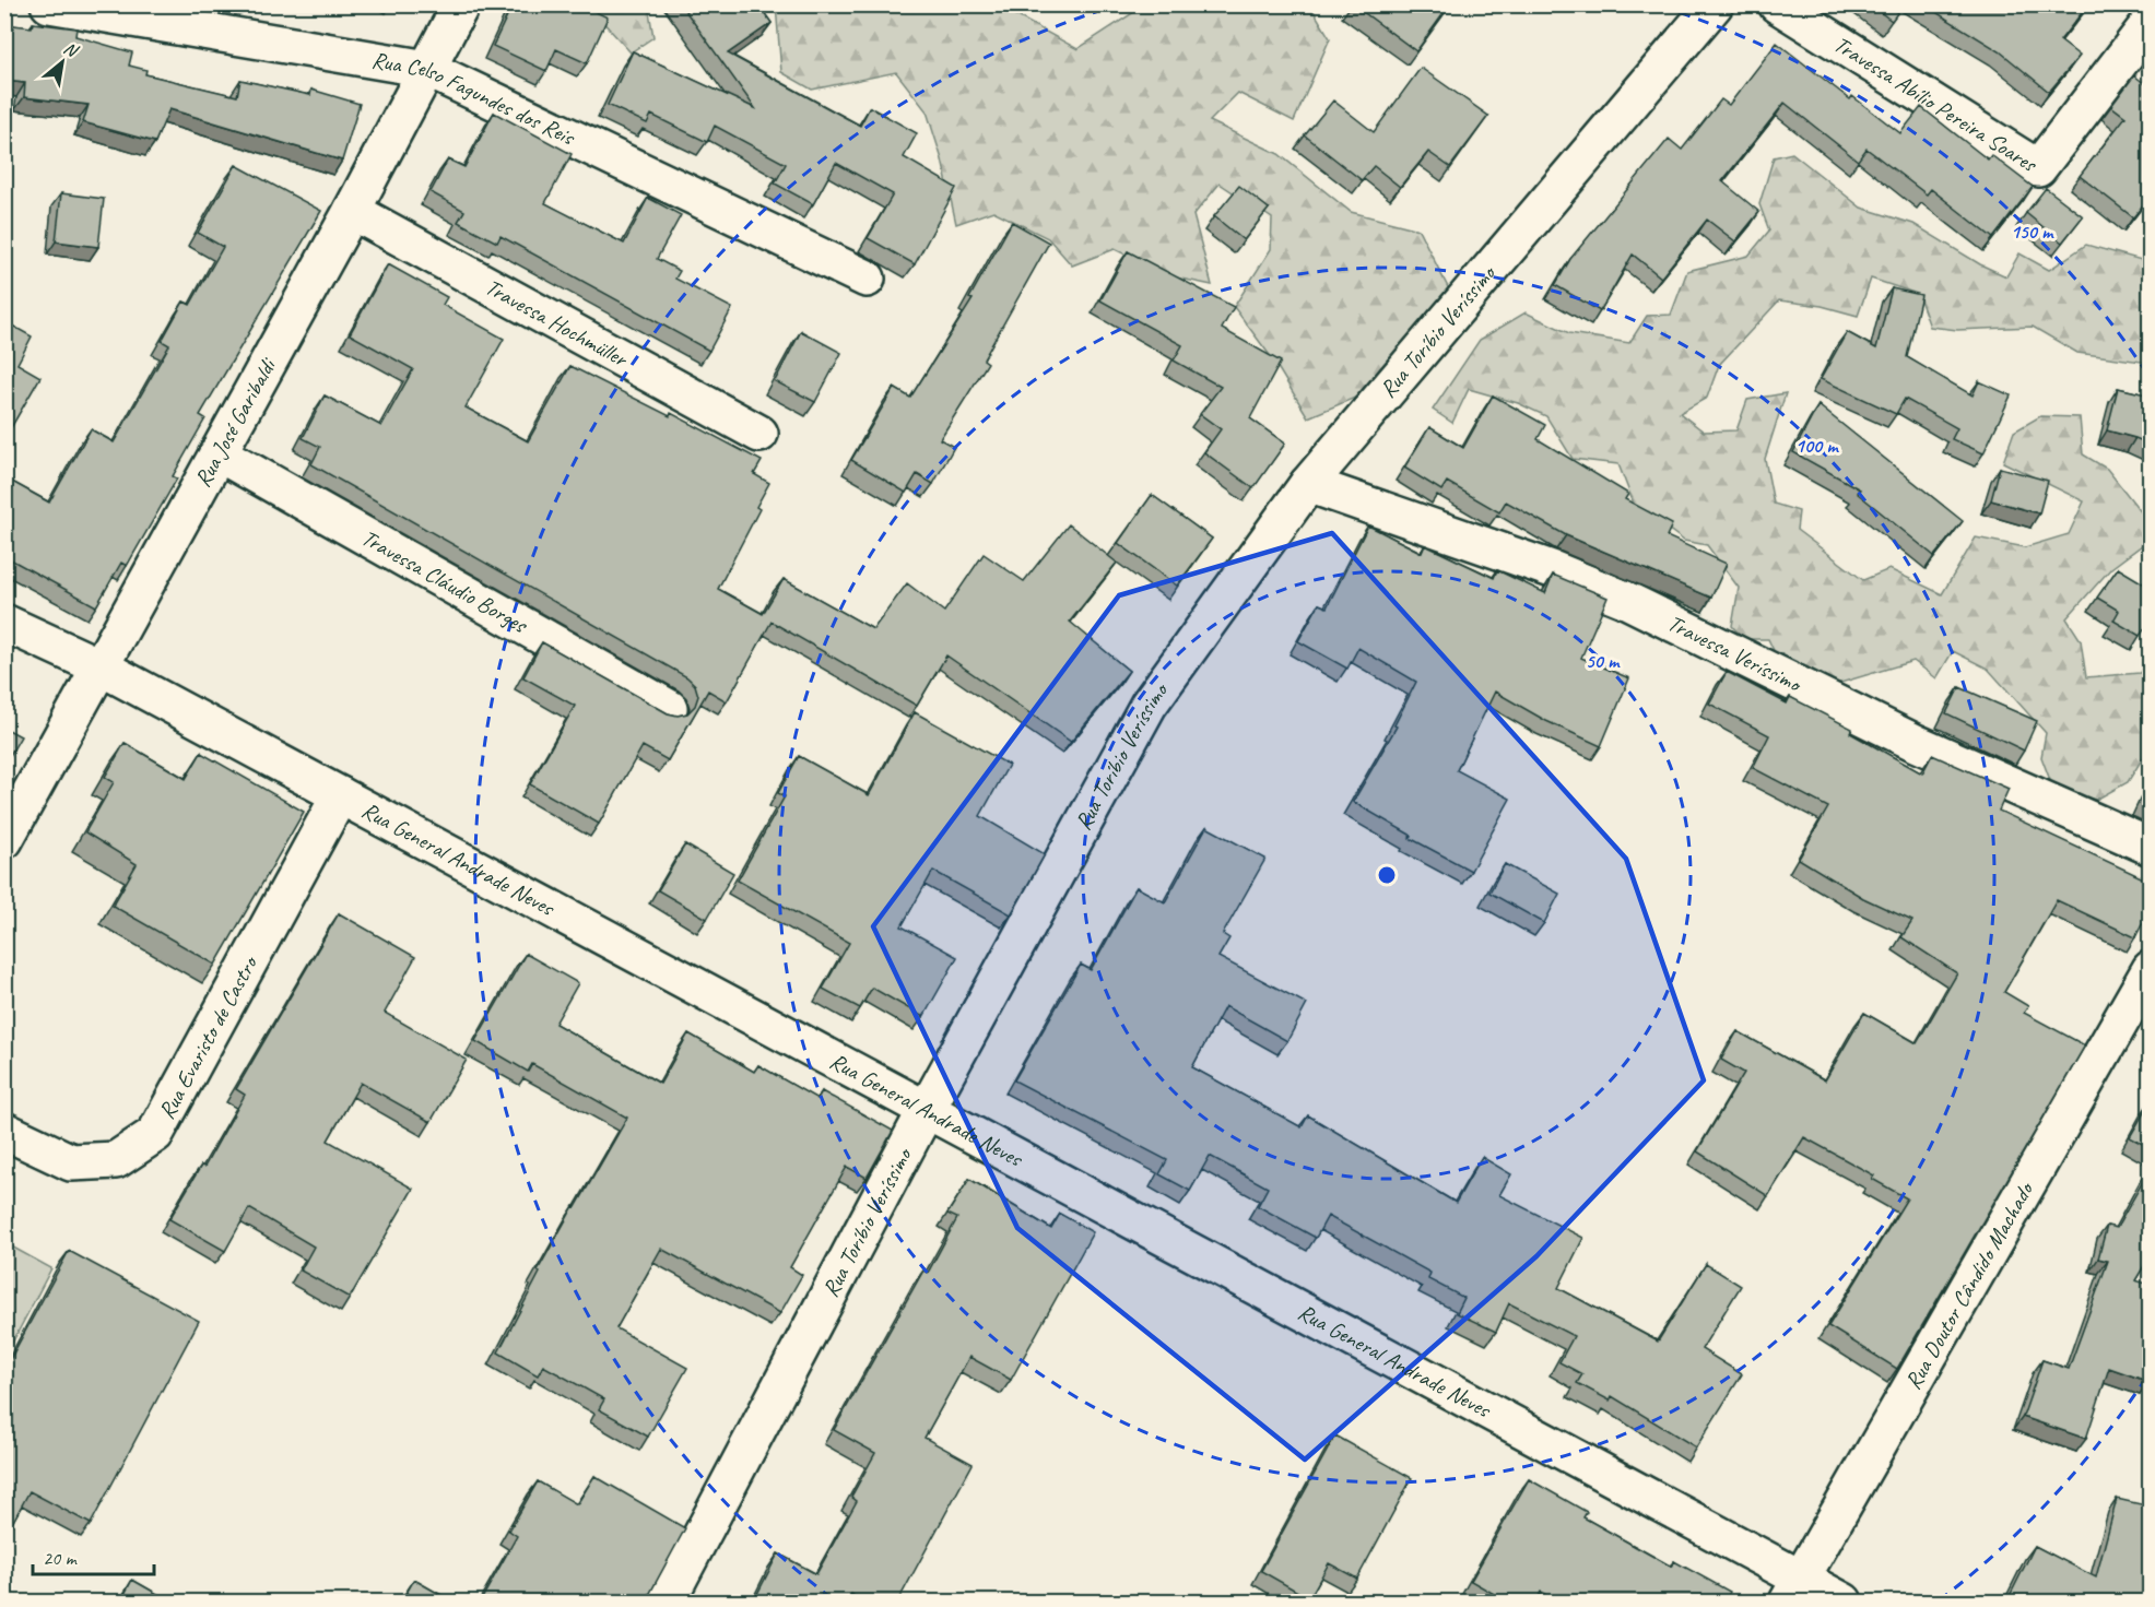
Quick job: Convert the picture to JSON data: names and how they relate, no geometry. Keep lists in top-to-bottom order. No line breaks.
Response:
{"streets":{"street":["Travessa Abílio Pereira Soares","Rua Celso Fagundes dos Reis","Travessa Hochmüller","Rua Toríbio Veríssimo","Rua José Garibaldi","Travessa Cláudio Borges","Travessa Veríssimo","Rua General Andrade Neves","Rua Evaristo de Castro","Rua Doutor Cândido Machado"]},"crossings":[["Rua Celso Fagundes dos Reis","Rua José Garibaldi"],["Travessa Hochmüller","Rua José Garibaldi"],["Rua Toríbio Veríssimo","Travessa Veríssimo"],["Rua Toríbio Veríssimo","Rua General Andrade Neves"],["Rua José Garibaldi","Travessa Cláudio Borges"],["Rua José Garibaldi","Rua General Andrade Neves"],["Rua General Andrade Neves","Rua Evaristo de Castro"],["Rua General Andrade Neves","Rua Doutor Cândido Machado"]],"scale_bar":"20 m","north":"top right","rings":["150 m","100 m","50 m"]}
